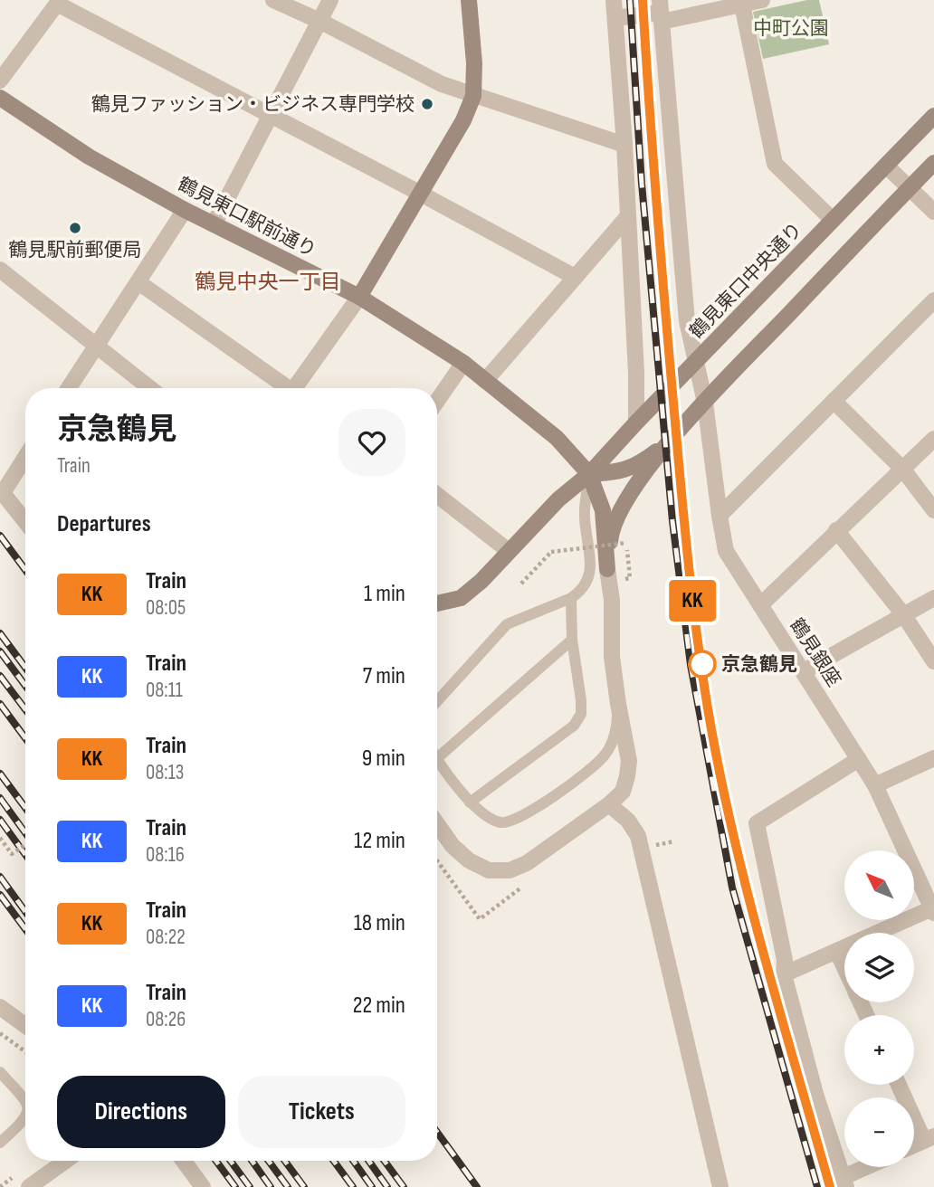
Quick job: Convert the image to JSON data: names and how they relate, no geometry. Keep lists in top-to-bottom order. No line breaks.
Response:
{"streets":{"street":["鶴見東口駅前通り","鶴見東口中央通り","鶴見銀座"]},"crossings":[["鶴見東口駅前通り","鶴見東口中央通り"],["鶴見東口中央通り","鶴見銀座"]],"districts":["鶴見中央一丁目"],"parks":["中町公園"],"places":["鶴見ファッション・ビジネス専門学校","鶴見駅前郵便局","京急鶴見"],"north":"top left","page":{"on_map":"KK","heading":[["京急鶴見","Train"],"Departures"],"list":[{"mark":"KK","name":"Train","note":"08:05","value":"1 min"},{"mark":"KK","name":"Train","note":"08:11","value":"7 min"},{"mark":"KK","name":"Train","note":"08:13","value":"9 min"},{"mark":"KK","name":"Train","note":"08:16","value":"12 min"},{"mark":"KK","name":"Train","note":"08:22","value":"18 min"},{"mark":"KK","name":"Train","note":"08:26","value":"22 min"}],"map_buttons":["+","−"],"buttons":["Directions","Tickets"]}}
